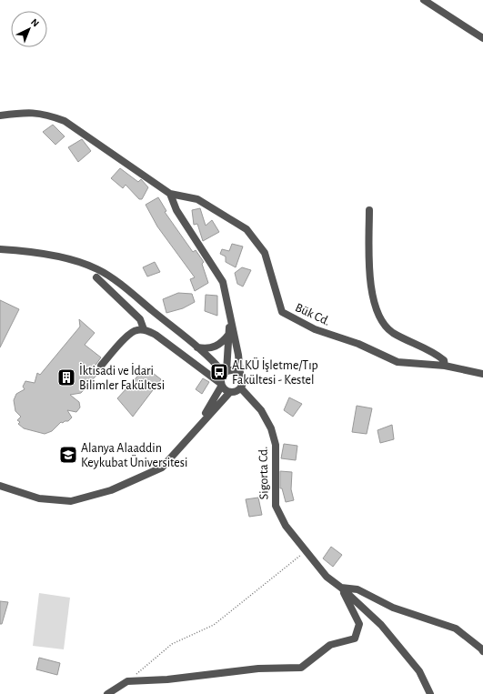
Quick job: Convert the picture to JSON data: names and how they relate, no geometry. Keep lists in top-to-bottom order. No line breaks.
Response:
{"streets":{"street":["Bük Cd.","Sigorta Cd."]},"places":{"bus stop":["ALKÜ İşletme/Tıp Fakültesi - Kestel"],"building":["İktisadi ve İdari Bilimler Fakültesi"],"school or university":["Alanya Alaaddin Keykubat Üniversitesi"]},"north":"top right"}
